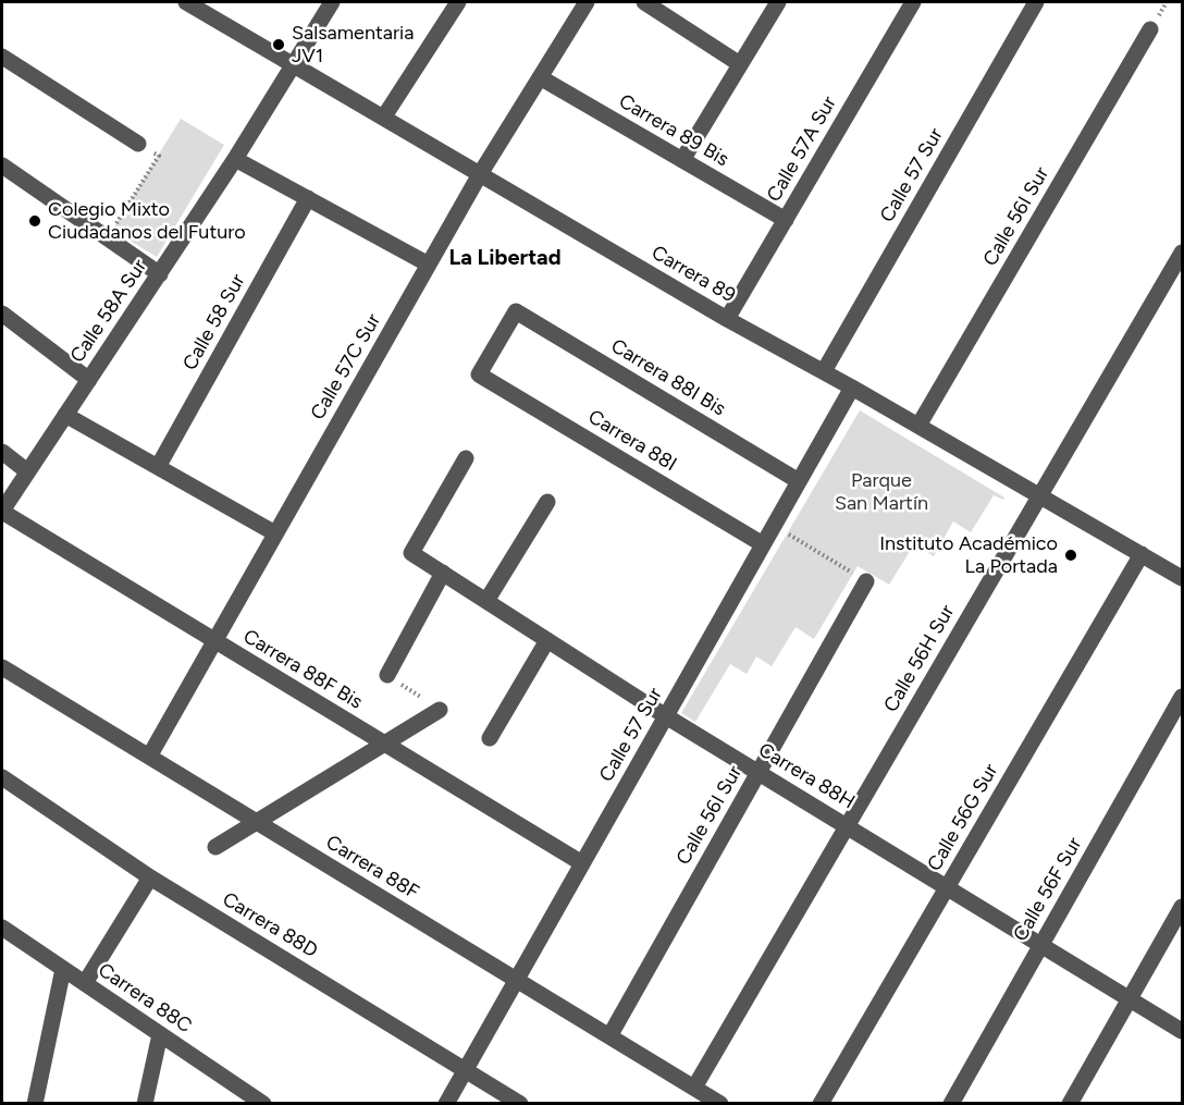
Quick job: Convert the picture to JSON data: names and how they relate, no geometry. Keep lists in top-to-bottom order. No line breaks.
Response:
{"streets":{"street":["Carrera 89 Bis","Calle 57A Sur","Calle 57 Sur","Calle 56I Sur","Carrera 89","Calle 58A Sur","Calle 58 Sur","Calle 57C Sur","Carrera 88I Bis","Carrera 88I","Calle 56H Sur","Carrera 88F Bis","Carrera 88H","Calle 56G Sur","Carrera 88F","Calle 56F Sur","Carrera 88D","Carrera 88C"]},"crossings":[["Carrera 89 Bis","Calle 57A Sur"],["Carrera 89 Bis","Calle 57C Sur"],["Calle 57A Sur","Carrera 89"],["Calle 57 Sur","Carrera 89"],["Calle 57 Sur","Carrera 88I Bis"],["Calle 57 Sur","Carrera 88I"],["Calle 57 Sur","Carrera 88F Bis"],["Calle 57 Sur","Carrera 88H"],["Calle 57 Sur","Carrera 88F"],["Calle 57 Sur","Carrera 88D"],["Calle 56I Sur","Carrera 89"],["Calle 56I Sur","Carrera 88H"],["Calle 56I Sur","Carrera 88F"],["Carrera 89","Calle 58A Sur"],["Carrera 89","Calle 57C Sur"],["Carrera 89","Calle 56H Sur"],["Carrera 89","Calle 56G Sur"],["Calle 58A Sur","Carrera 88F Bis"],["Calle 57C Sur","Carrera 88F Bis"],["Calle 57C Sur","Carrera 88F"],["Carrera 88I Bis","Carrera 88I"],["Calle 56H Sur","Carrera 88H"],["Calle 56H Sur","Carrera 88F"],["Carrera 88H","Calle 56G Sur"],["Carrera 88H","Calle 56F Sur"]],"districts":["La Libertad"],"parks":["Parque San Martín"],"places":["Salsamentaria JV1","Colegio Mixto Ciudadanos del Futuro","Instituto Académico La Portada"]}
